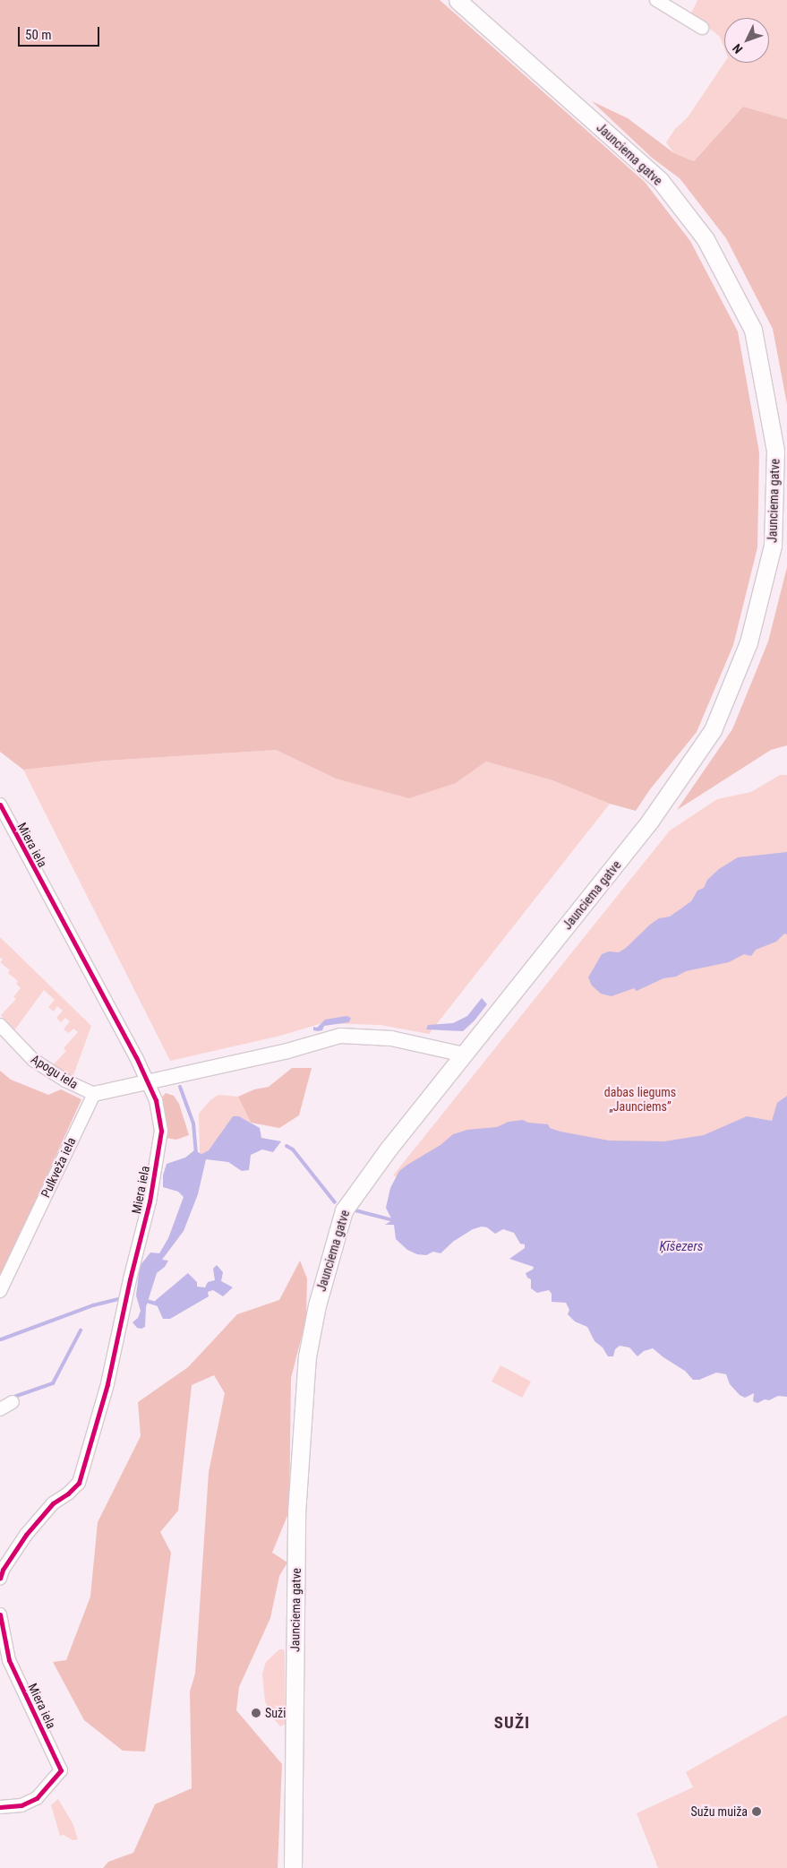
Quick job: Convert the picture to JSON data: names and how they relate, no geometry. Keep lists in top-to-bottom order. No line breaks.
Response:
{"streets":{"main road":["Jaunciema gatve"],"street":["Miera iela","Apogu iela","Pulkveža iela"]},"crossings":[["Apogu iela","Pulkveža iela"]],"districts":["SUŽI"],"water":["Ķīšezers"],"parks":["dabas liegums „Jaunciems”"],"places":["Suži","Sužu muiža"],"scale_bar":"50 m","north":"bottom left"}
